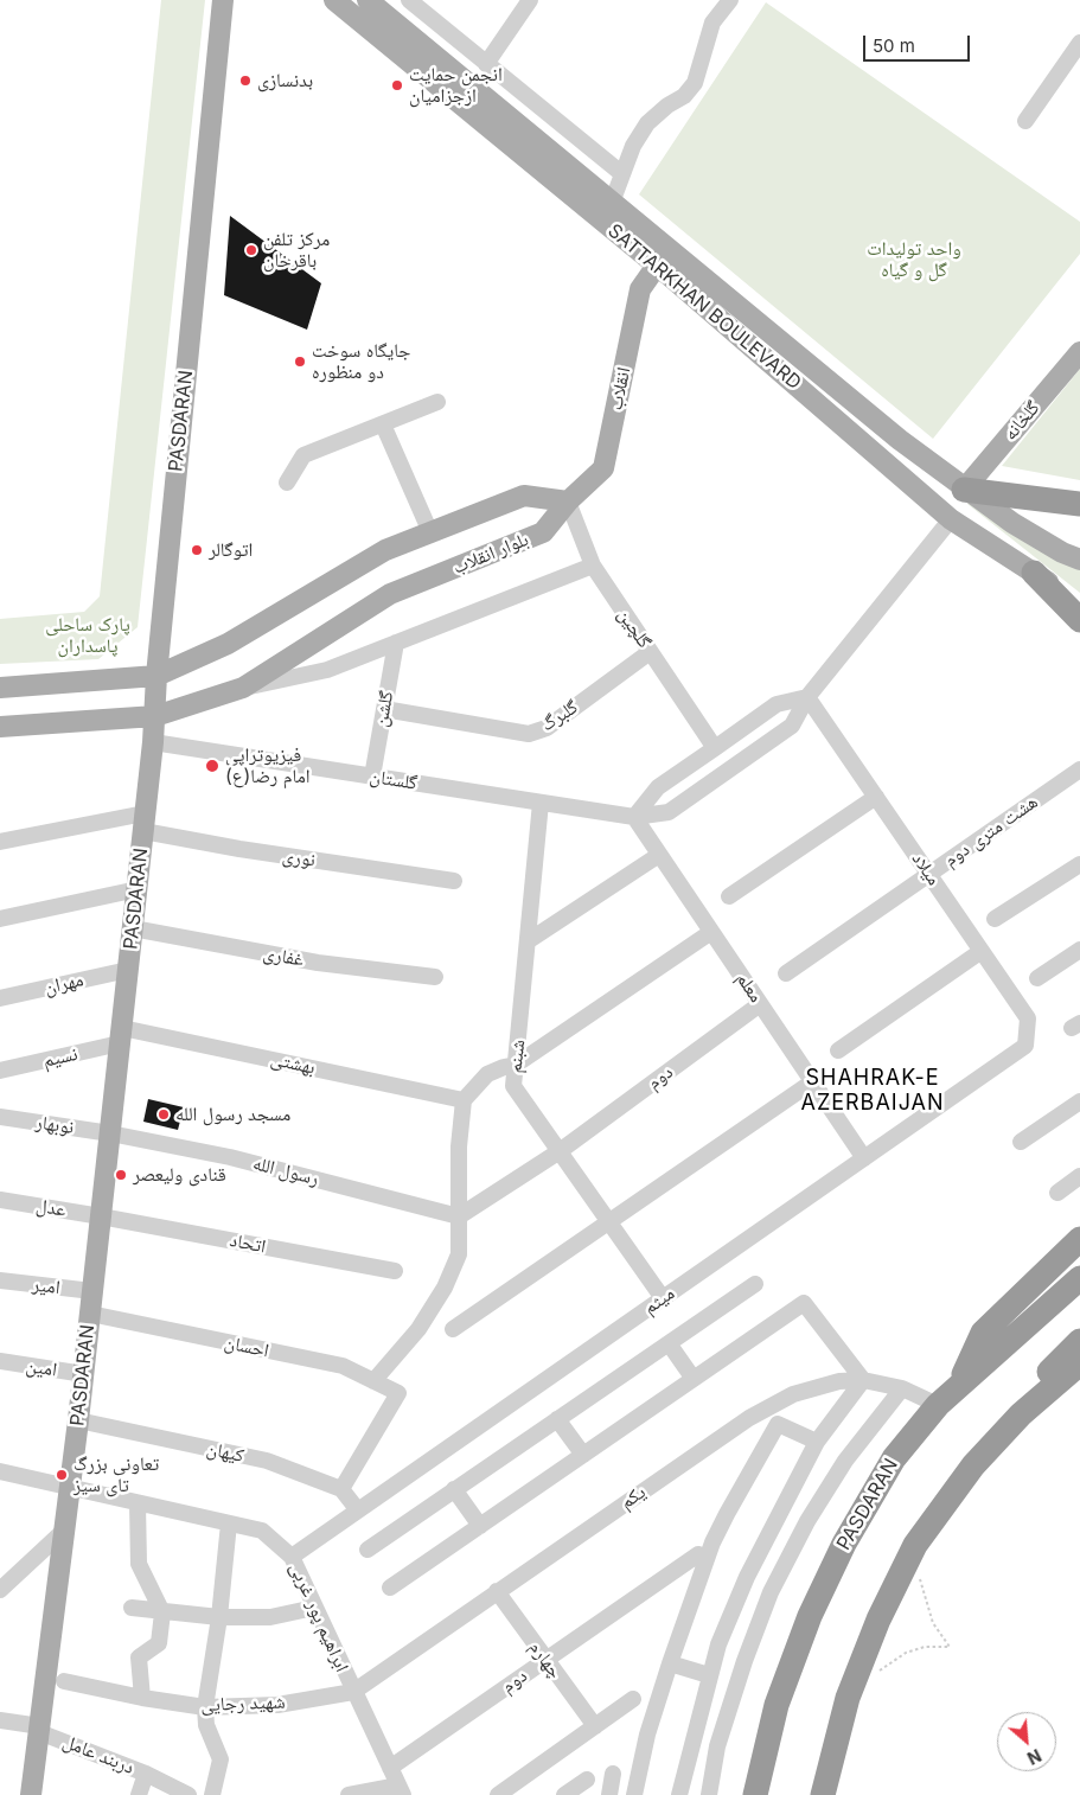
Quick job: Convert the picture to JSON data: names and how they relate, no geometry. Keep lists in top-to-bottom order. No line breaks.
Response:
{"streets":{"highway":["PASDARAN"],"main road":["SATTARKHAN BOULEVARD","انقلاب","گلخانه","بلوار انقلاب"],"street":["گلچین","گلشن","گلبرگ","گلستان","هشت متری دوم","نوری","میلاد","غفاری","مهران","معلم","شبنم","نسیم","بهشتی","دوم","نوبهار","رسول الله","عدل","اتحاد","امیر","میثم","احسان","امین","کیهان","یکم","ابراهیم پور غربی","چهارم","شهید رجایی","دربند عامل"]},"crossings":[["SATTARKHAN BOULEVARD","انقلاب"],["SATTARKHAN BOULEVARD","گلخانه"],["SATTARKHAN BOULEVARD","گلستان"],["انقلاب","بلوار انقلاب"],["انقلاب","گلچین"],["PASDARAN","بلوار انقلاب"],["PASDARAN","گلستان"],["PASDARAN","نوری"],["PASDARAN","غفاری"],["PASDARAN","مهران"],["PASDARAN","نسیم"],["PASDARAN","بهشتی"],["PASDARAN","نوبهار"],["PASDARAN","رسول الله"],["PASDARAN","عدل"],["PASDARAN","اتحاد"],["PASDARAN","امیر"],["PASDARAN","احسان"],["PASDARAN","امین"],["PASDARAN","کیهان"],["PASDARAN","یکم"],["PASDARAN","ابراهیم پور غربی"],["PASDARAN","دربند عامل"],["بلوار انقلاب","گلچین"],["گلچین","گلبرگ"],["گلشن","گلبرگ"],["گلشن","گلستان"],["گلستان","میلاد"],["گلستان","معلم"],["گلستان","شبنم"],["هشت متری دوم","میلاد"],["میلاد","میثم"],["معلم","دوم"],["معلم","میثم"],["شبنم","دوم"],["شبنم","میثم"],["نسیم","بهشتی"],["دوم","رسول الله"],["دوم","ابراهیم پور غربی"],["دوم","چهارم"],["نوبهار","رسول الله"],["عدل","اتحاد"],["میثم","ابراهیم پور غربی"],["احسان","کیهان"],["یکم","ابراهیم پور غربی"],["یکم","چهارم"],["یکم","شهید رجایی"],["ابراهیم پور غربی","شهید رجایی"]],"districts":["SHAHRAK-E AZERBAIJAN"],"parks":["واحد تولیدات گل و گیاه","پارک ساحلی پاسداران"],"places":["بدنسازی","انجمن حمایت ازجزامیان","مرکز تلفن باقرخان","جایگاه سوخت دو منظوره","اتوگالر","فیزیوتراپی امام رضا(ع)","مسجد رسول الله","قنادی ولیعصر","تعاونی بزرگ تای سیز"],"scale_bar":"50 m","north":"bottom right"}
